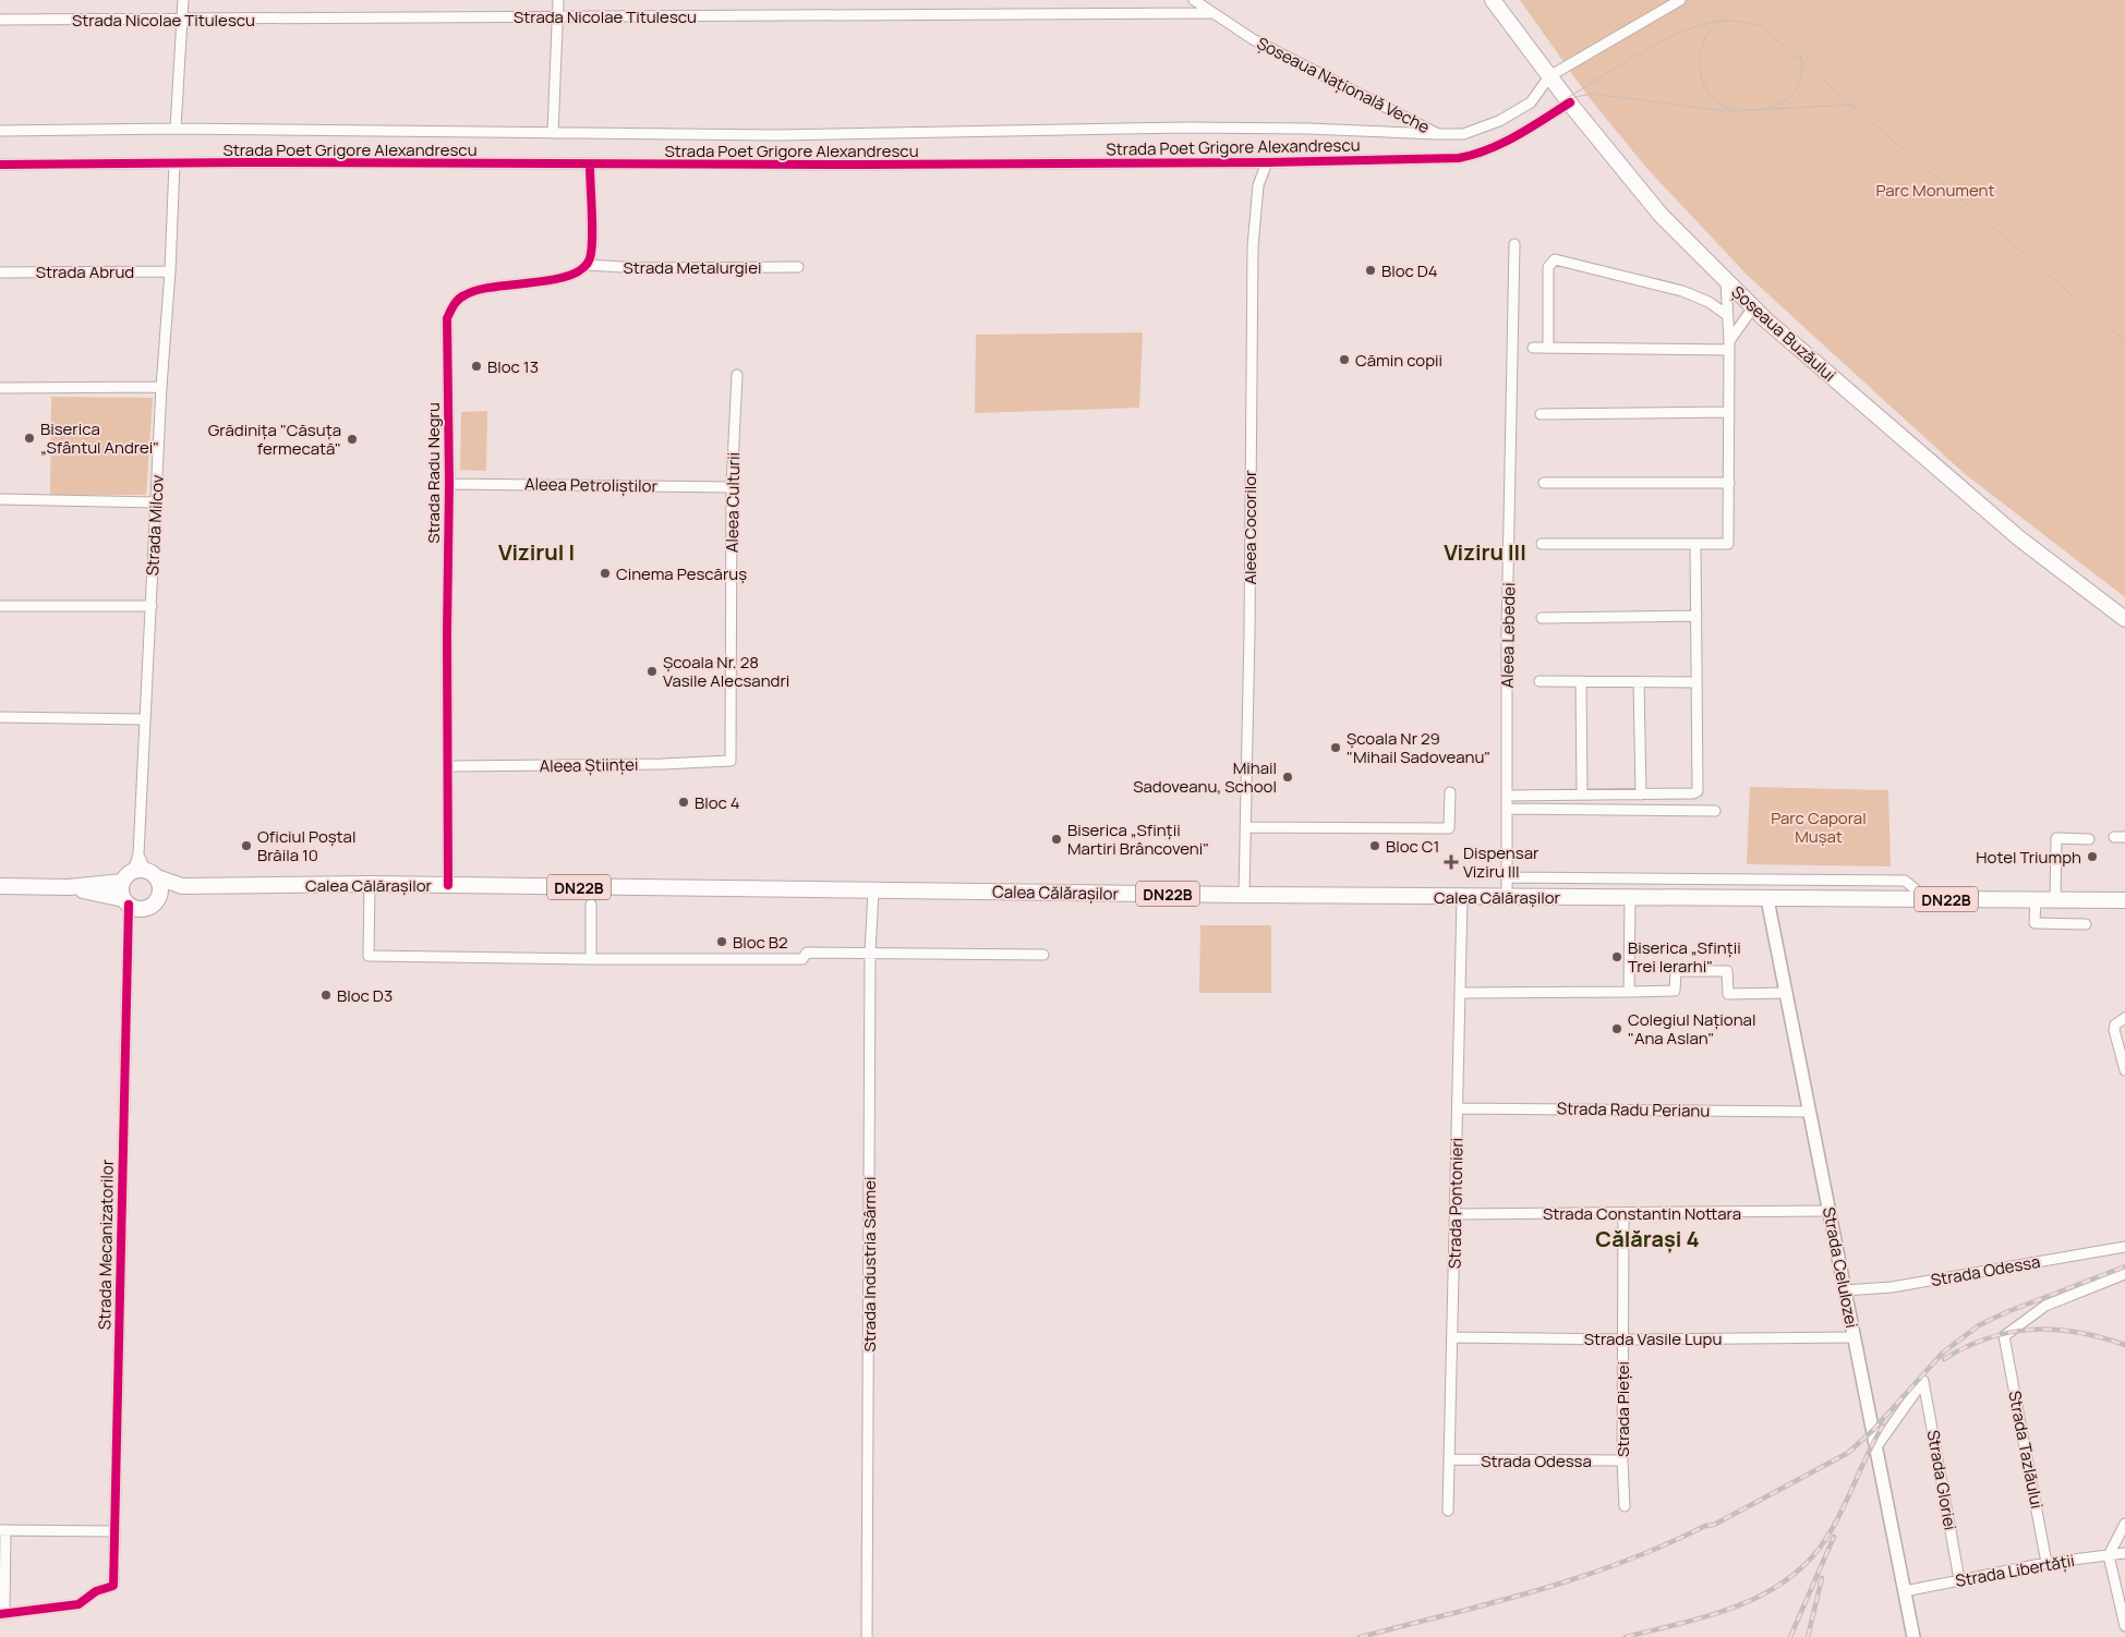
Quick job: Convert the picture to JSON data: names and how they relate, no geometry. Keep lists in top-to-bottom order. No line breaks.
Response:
{"streets":{"main road":["Șoseaua Buzăului","Calea Călărașilor","DN22B"],"street":["Strada Nicolae Titulescu","Șoseaua Națională Veche","Strada Poet Grigore Alexandrescu","Strada Metalurgiei","Strada Abrud","Strada Radu Negru","Aleea Petroliștilor","Aleea Culturii","Strada Milcov","Aleea Cocorilor","Aleea Lebedei","Aleea Științei","Strada Radu Perianu","Strada Pontonieri","Strada Constantin Nottara","Strada Mecanizatorilor","Strada Industria Sârmei","Strada Celulozei","Strada Odessa","Strada Vasile Lupu","Strada Pieței","Strada Tazlăului","Strada Gloriei","Strada Libertății"]},"crossings":[["Strada Nicolae Titulescu","Șoseaua Națională Veche"],["Șoseaua Națională Veche","Strada Poet Grigore Alexandrescu"],["Șoseaua Națională Veche","Șoseaua Buzăului"],["Strada Poet Grigore Alexandrescu","Șoseaua Buzăului"],["Strada Poet Grigore Alexandrescu","Strada Milcov"],["Strada Poet Grigore Alexandrescu","Aleea Cocorilor"],["Strada Metalurgiei","Strada Radu Negru"],["Strada Abrud","Strada Milcov"],["Strada Radu Negru","Aleea Petroliștilor"],["Strada Radu Negru","Aleea Științei"],["Strada Radu Negru","Calea Călărașilor"],["Aleea Petroliștilor","Aleea Culturii"],["Aleea Culturii","Aleea Științei"],["Strada Milcov","Calea Călărașilor"],["Aleea Cocorilor","Calea Călărașilor"],["Aleea Lebedei","Calea Călărașilor"],["Calea Călărașilor","DN22B"],["Calea Călărașilor","Strada Pontonieri"],["Calea Călărașilor","Strada Mecanizatorilor"],["Calea Călărașilor","Strada Industria Sârmei"],["Calea Călărașilor","Strada Celulozei"],["DN22B","Strada Mecanizatorilor"],["Strada Radu Perianu","Strada Pontonieri"],["Strada Radu Perianu","Strada Celulozei"],["Strada Pontonieri","Strada Constantin Nottara"],["Strada Pontonieri","Strada Odessa"],["Strada Pontonieri","Strada Vasile Lupu"],["Strada Constantin Nottara","Strada Celulozei"],["Strada Constantin Nottara","Strada Pieței"],["Strada Celulozei","Strada Odessa"],["Strada Celulozei","Strada Vasile Lupu"],["Strada Celulozei","Strada Gloriei"],["Strada Celulozei","Strada Libertății"],["Strada Odessa","Strada Pieței"],["Strada Vasile Lupu","Strada Pieței"],["Strada Tazlăului","Strada Libertății"],["Strada Gloriei","Strada Libertății"]],"districts":["Vizirul I","Viziru III","Călărași 4"],"parks":["Parc Monument","Parc Caporal Mușat"],"places":{"other":["Bloc D4","Cămin copii","Bloc 13","Biserica „Sfântul Andrei\"","Grădinița \"Căsuța fermecată\"","Cinema Pescăruș","Școala Nr. 28 Vasile Alecsandri","Școala Nr 29 \"Mihail Sadoveanu\"","Mihail Sadoveanu, School","Bloc 4","Biserica „Sfinții Martiri Brâncoveni\"","Oficiul Poștal Brăila 10","Bloc C1","Hotel Triumph","Bloc B2","Biserica „Sfinții Trei Ierarhi\"","Bloc D3","Colegiul Național \"Ana Aslan\""],"health":["Dispensar Viziru III"]}}
